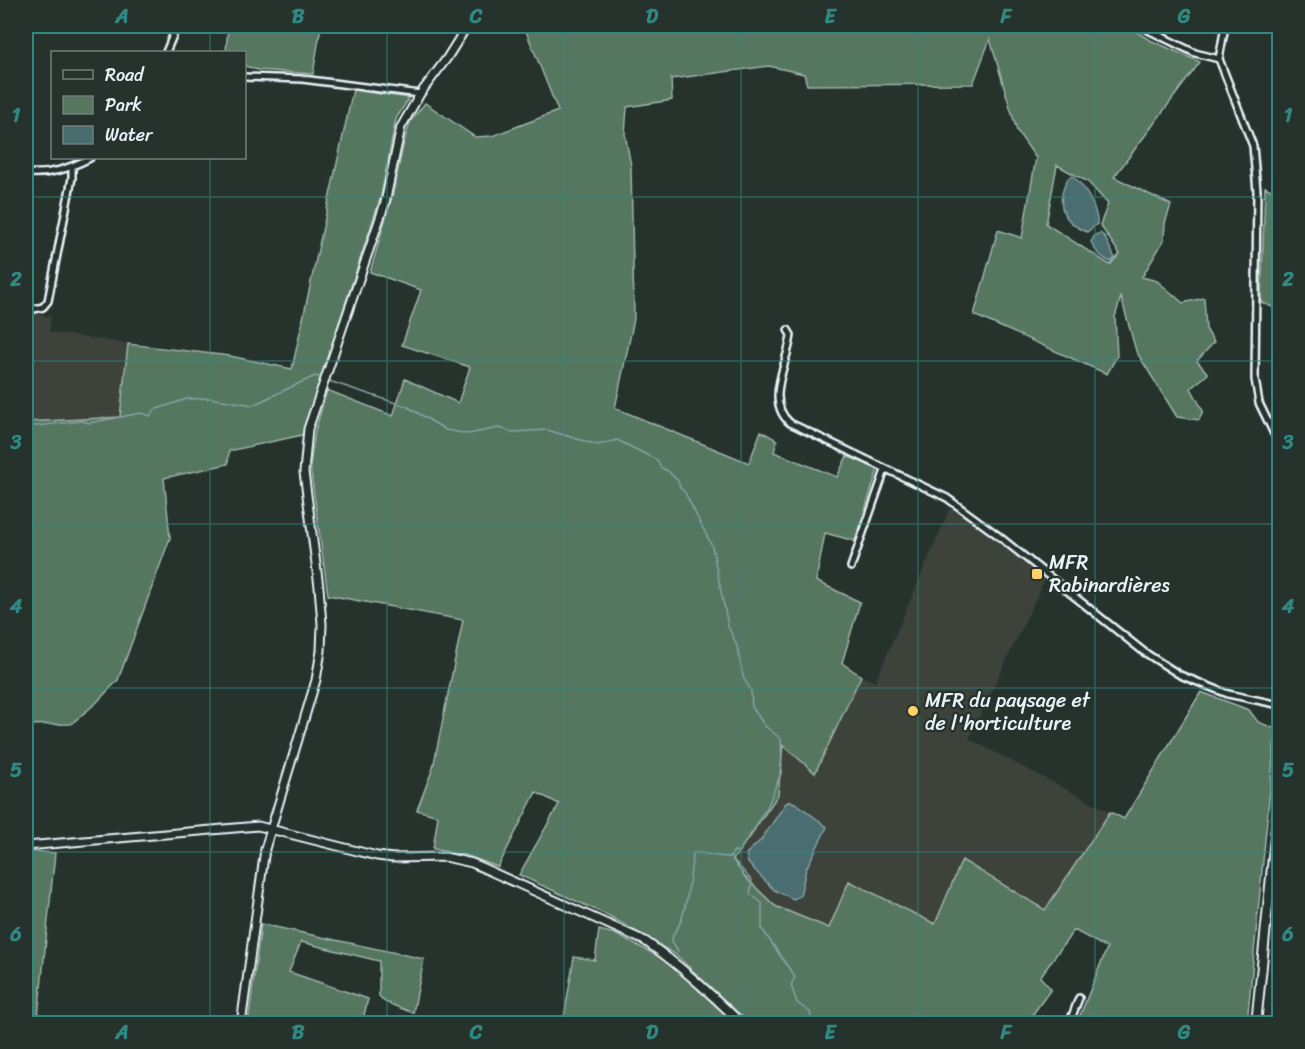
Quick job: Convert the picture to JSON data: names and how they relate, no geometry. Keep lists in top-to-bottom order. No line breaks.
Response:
{"places":{"transit":["MFR Rabinardières"],"other":["MFR du paysage et de l'horticulture"]},"legend":["Road","Park","Water"],"grid":{"columns":["A","B","C","D","E","F","G"],"rows":["1","2","3","4","5","6"]}}
